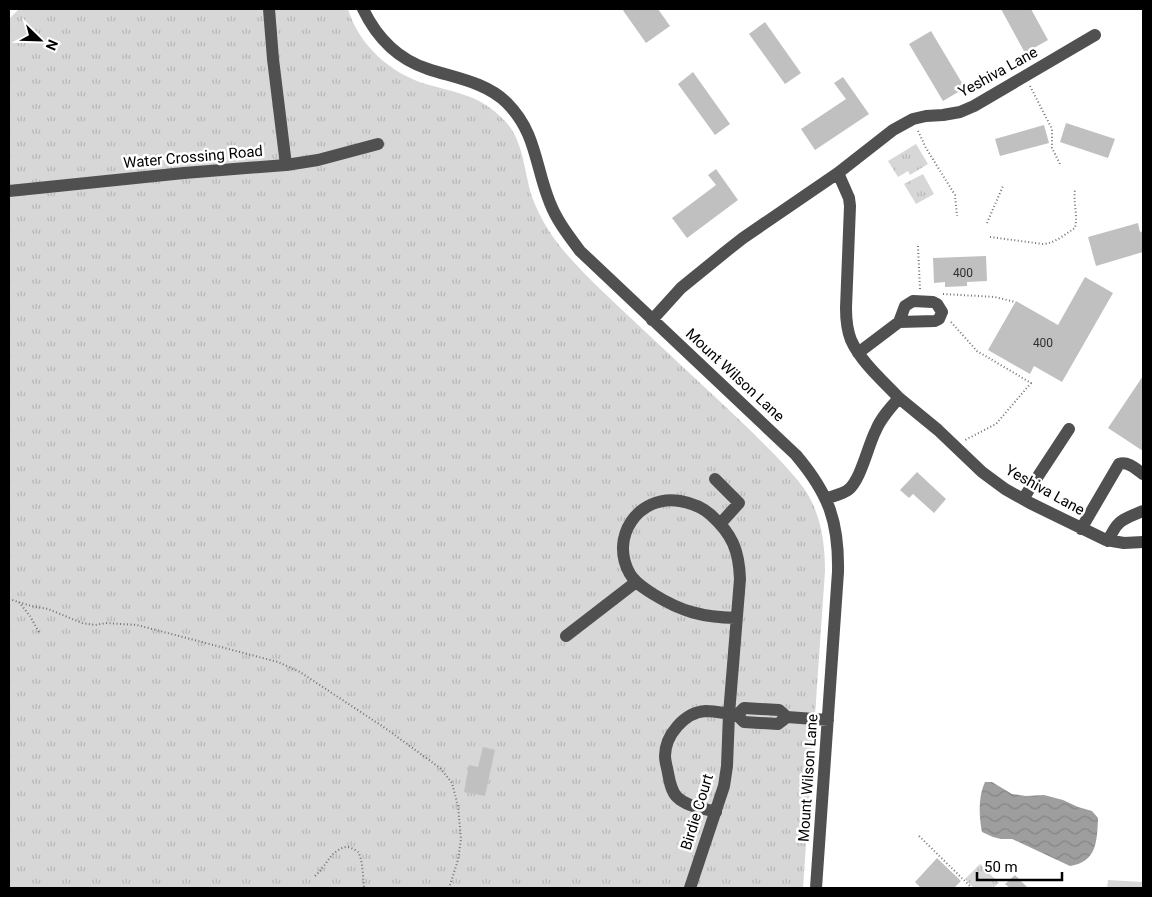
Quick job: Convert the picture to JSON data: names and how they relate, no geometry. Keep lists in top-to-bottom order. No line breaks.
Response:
{"streets":{"street":["Yeshiva Lane","Water Crossing Road","Mount Wilson Lane","Birdie Court"]},"crossings":[["Yeshiva Lane","Mount Wilson Lane"]],"house_numbers":["400","400"],"scale_bar":"50 m","north":"bottom right"}
